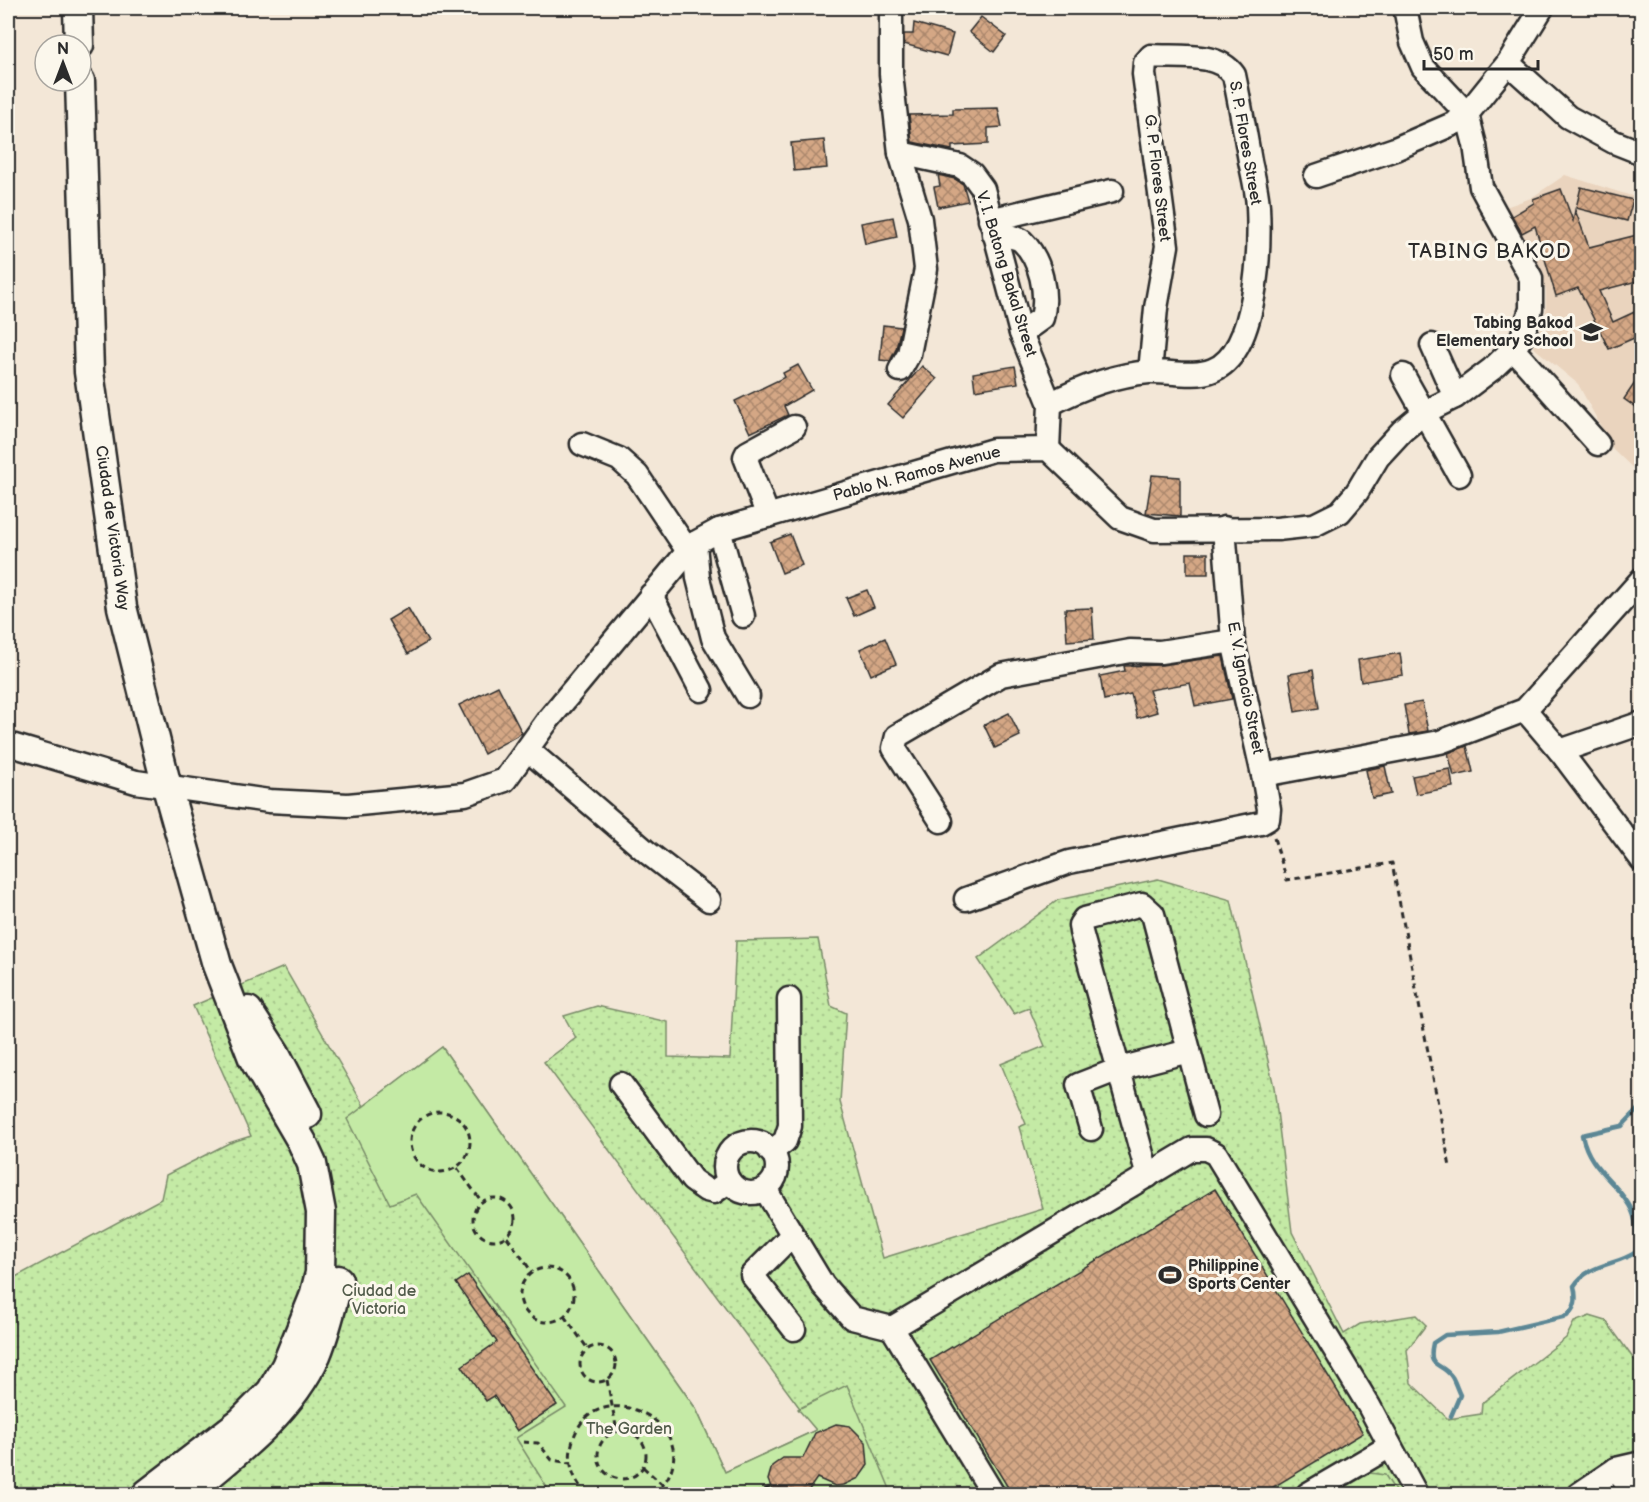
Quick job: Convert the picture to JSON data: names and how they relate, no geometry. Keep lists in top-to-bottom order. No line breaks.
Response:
{"streets":{"main road":["Ciudad de Victoria Way"],"street":["S. P. Flores Street","G. P. Flores Street","V. I. Batong Bakal Street","Pablo N. Ramos Avenue","E. V. Ignacio Street"]},"crossings":[["S. P. Flores Street","G. P. Flores Street"],["S. P. Flores Street","V. I. Batong Bakal Street"],["V. I. Batong Bakal Street","Pablo N. Ramos Avenue"],["Pablo N. Ramos Avenue","Ciudad de Victoria Way"]],"districts":["TABING BAKOD"],"parks":["Ciudad de Victoria","The Garden"],"places":{"school or university":["Tabing Bakod Elementary School"],"sports":["Philippine Sports Center"]},"scale_bar":"50 m","north":"top"}
